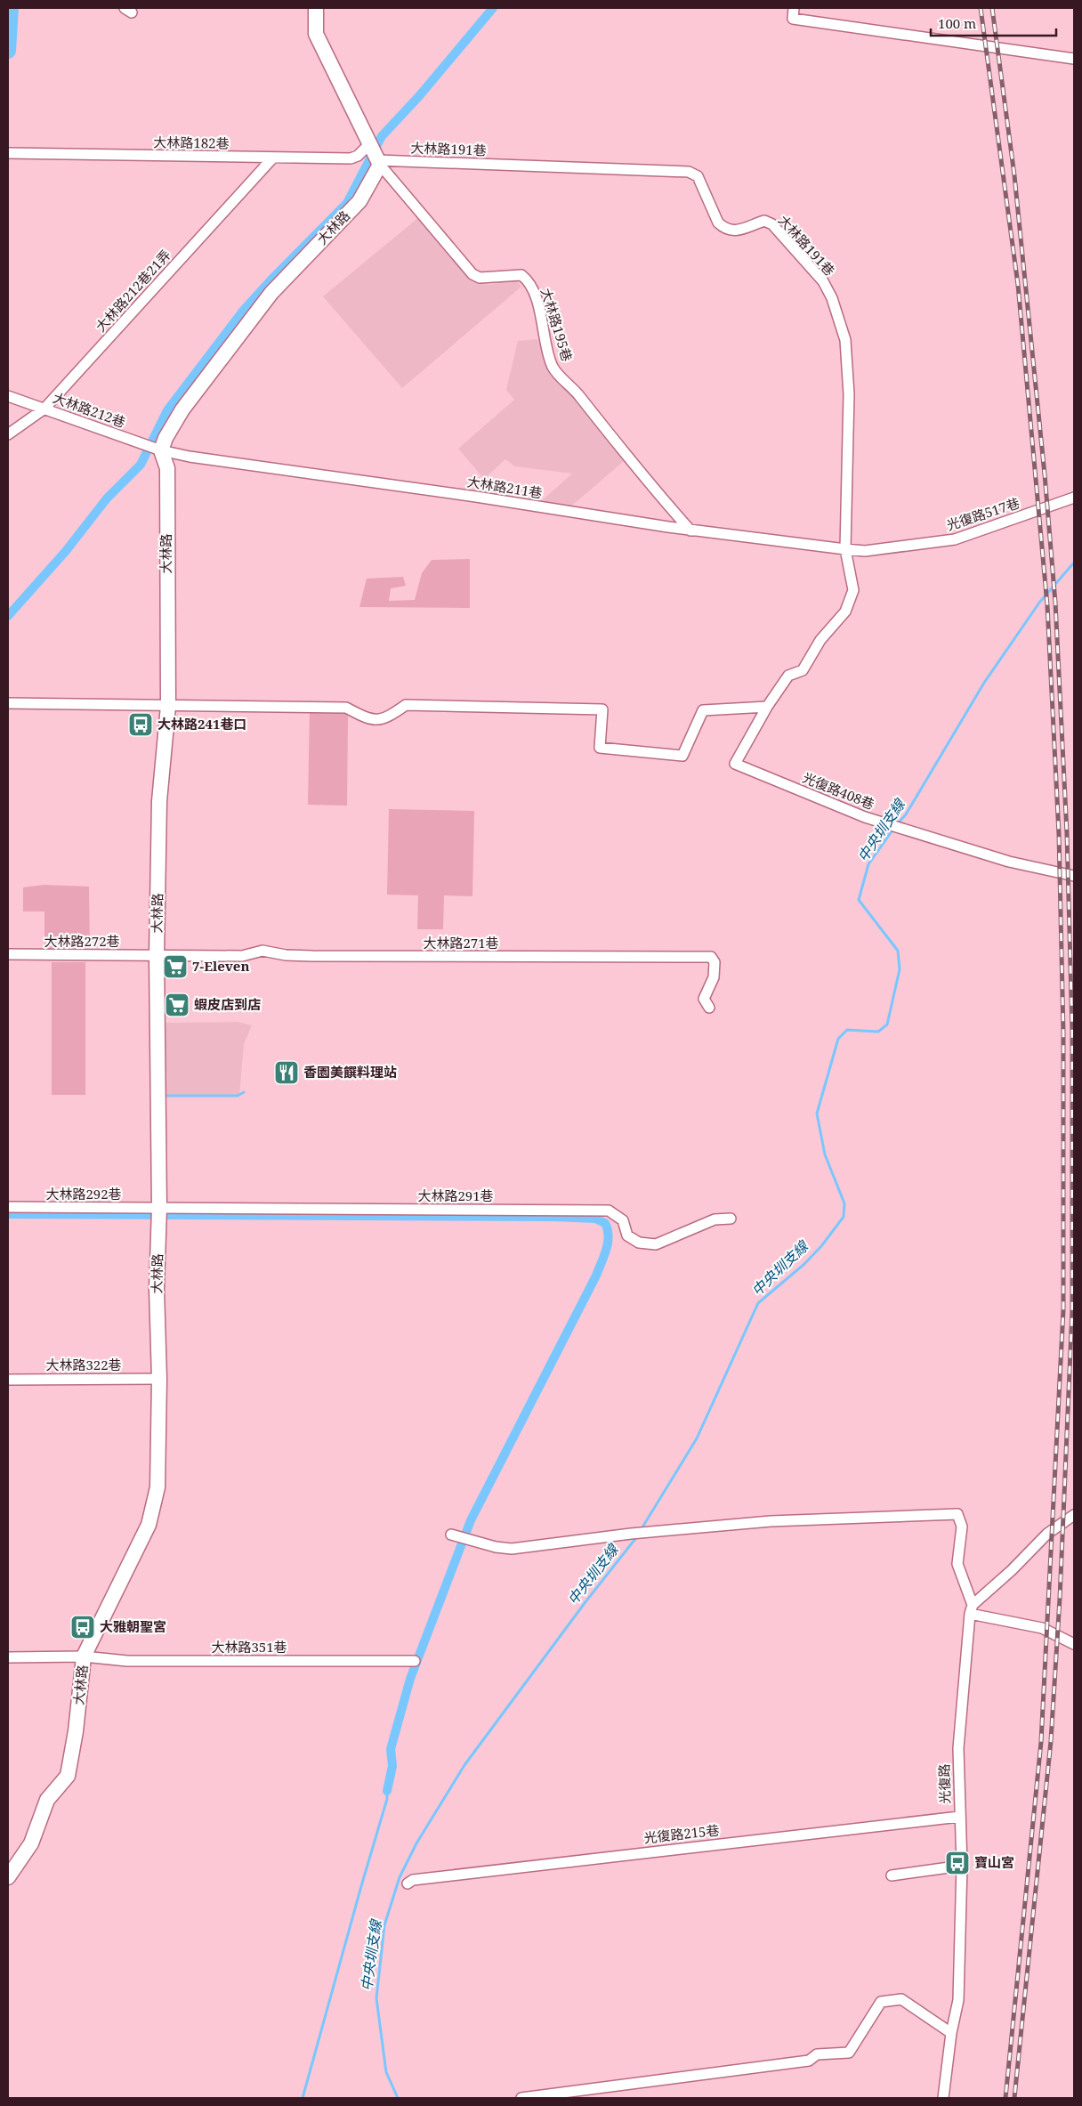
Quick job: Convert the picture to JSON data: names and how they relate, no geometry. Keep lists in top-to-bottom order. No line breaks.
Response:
{"streets":{"street":["大林路182巷","大林路191巷","大林路","大林路212巷21弄","大林路195巷","大林路212巷","大林路211巷","光復路517巷","光復路408巷","大林路272巷","大林路271巷","大林路292巷","大林路291巷","大林路322巷","大林路351巷","光復路","光復路215巷"]},"crossings":[["大林路182巷","大林路212巷21弄"],["大林路191巷","大林路"],["大林路191巷","大林路195巷"],["大林路191巷","大林路211巷"],["大林路191巷","光復路517巷"],["大林路191巷","光復路408巷"],["大林路","大林路195巷"],["大林路","大林路212巷"],["大林路","大林路211巷"],["大林路","大林路272巷"],["大林路","大林路271巷"],["大林路","大林路292巷"],["大林路","大林路291巷"],["大林路","大林路322巷"],["大林路","大林路351巷"],["大林路212巷21弄","大林路212巷"],["大林路195巷","大林路211巷"],["大林路212巷","大林路211巷"],["大林路211巷","光復路517巷"],["大林路272巷","大林路271巷"],["大林路292巷","大林路291巷"],["光復路","光復路215巷"]],"water":["中央圳支線"],"places":{"bus stop":["大林路241巷口","大雅朝聖宮","寶山宮"],"supermarket":["7-Eleven","蝦皮店到店"],"restaurant":["香園美饌料理站"]},"scale_bar":"100 m"}
